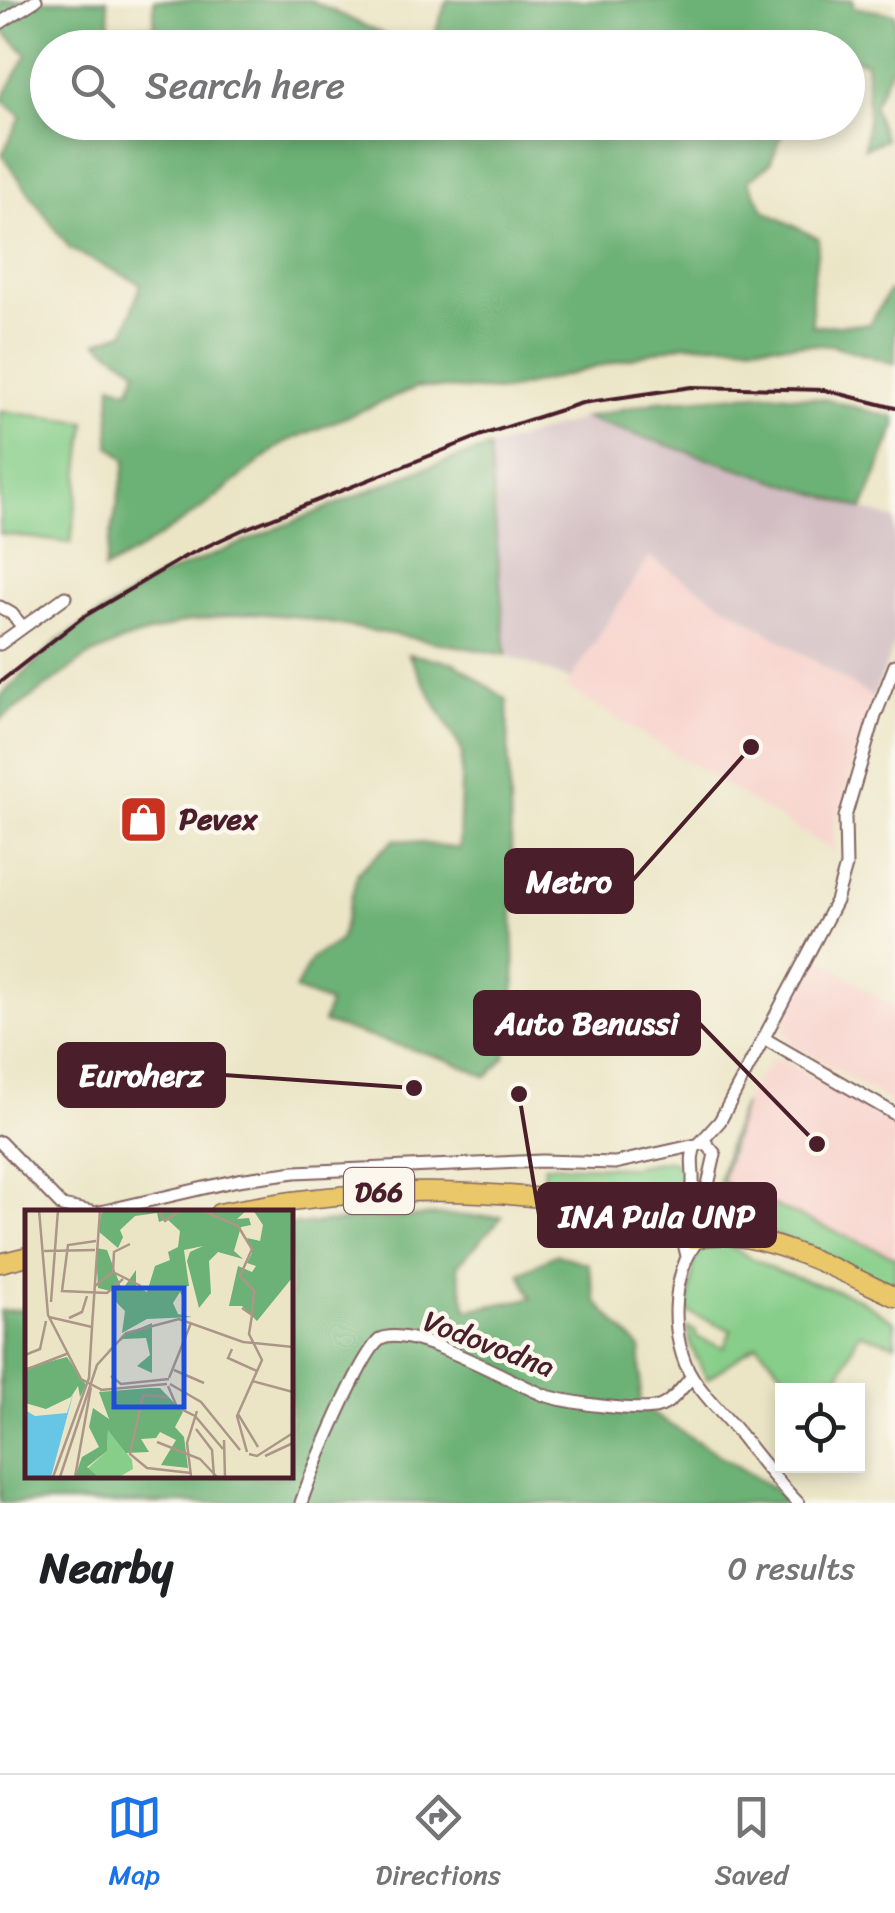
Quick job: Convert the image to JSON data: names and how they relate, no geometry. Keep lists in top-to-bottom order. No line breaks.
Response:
{"streets":{"main road":["D66"],"street":["Vodovodna"]},"places":{"other":["Metro","Euroherz","INA Pula UNP","Auto Benussi"],"shop":["Pevex"]},"page":{"search":"Search here","heading":["Nearby","0 results"],"nav":["Map","Directions","Saved"]}}
